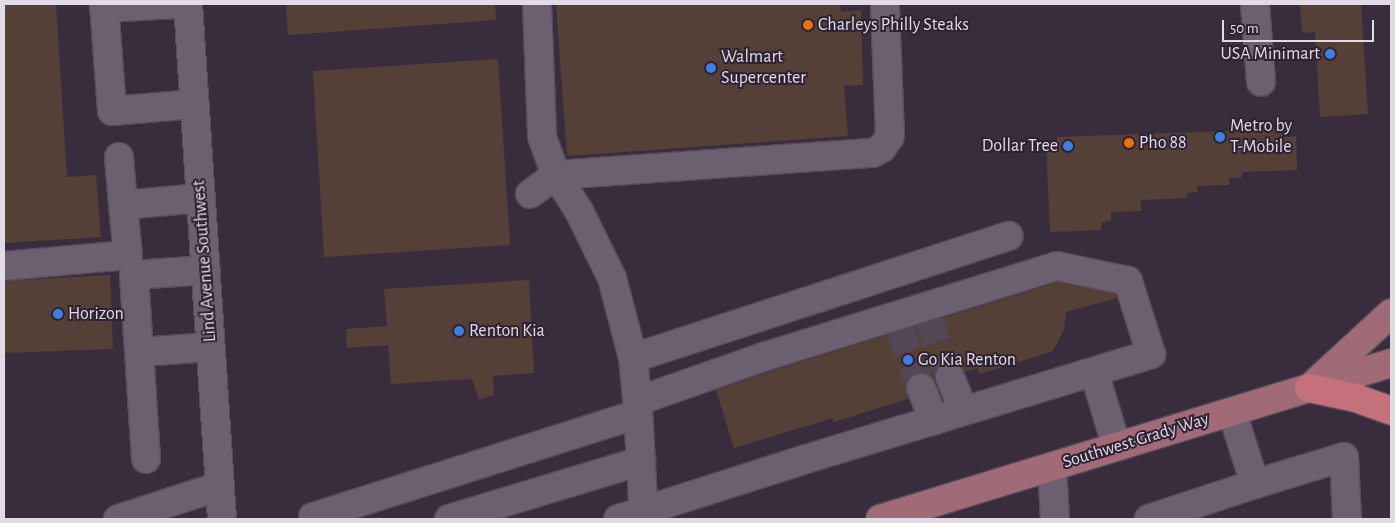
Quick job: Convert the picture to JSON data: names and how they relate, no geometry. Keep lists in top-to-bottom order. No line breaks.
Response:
{"streets":{"main road":["Southwest Grady Way"],"street":["Lind Avenue Southwest"]},"places":["Charleys Philly Steaks","USA Minimart","Walmart Supercenter","Metro by T-Mobile","Pho 88","Dollar Tree","Horizon","Renton Kia","Go Kia Renton"],"scale_bar":"50 m"}
